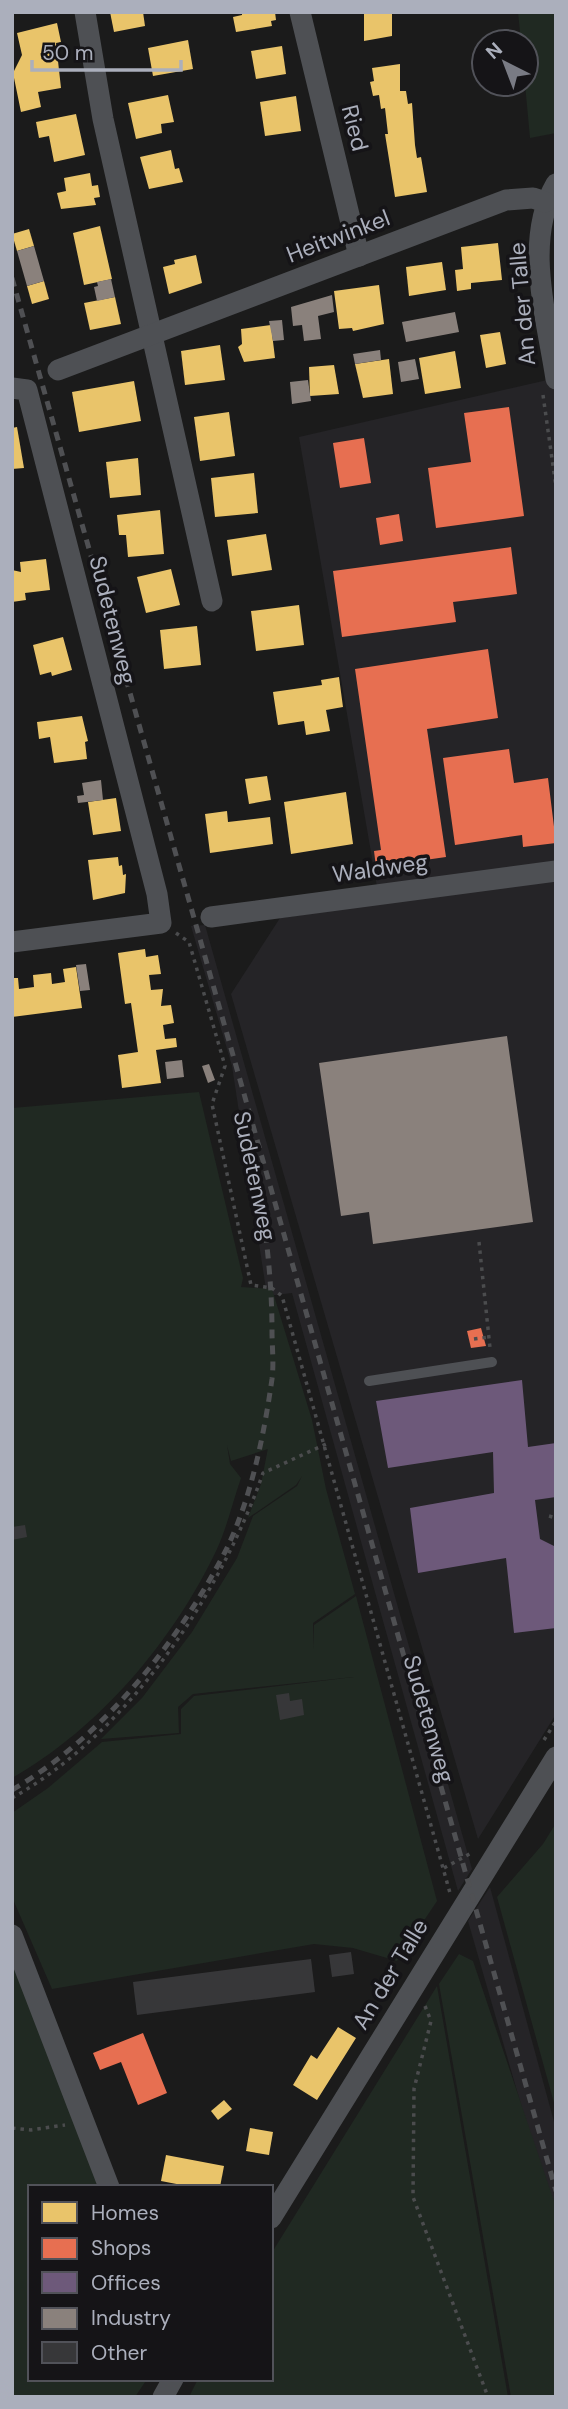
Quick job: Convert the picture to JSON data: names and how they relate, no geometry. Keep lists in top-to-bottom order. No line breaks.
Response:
{"streets":{"street":["Ried","Heitwinkel","An der Talle","Sudetenweg","Waldweg"]},"crossings":[["Ried","Heitwinkel"],["Heitwinkel","An der Talle"]],"legend":["Homes","Shops","Offices","Industry","Other"],"scale_bar":"50 m","north":"top left"}
